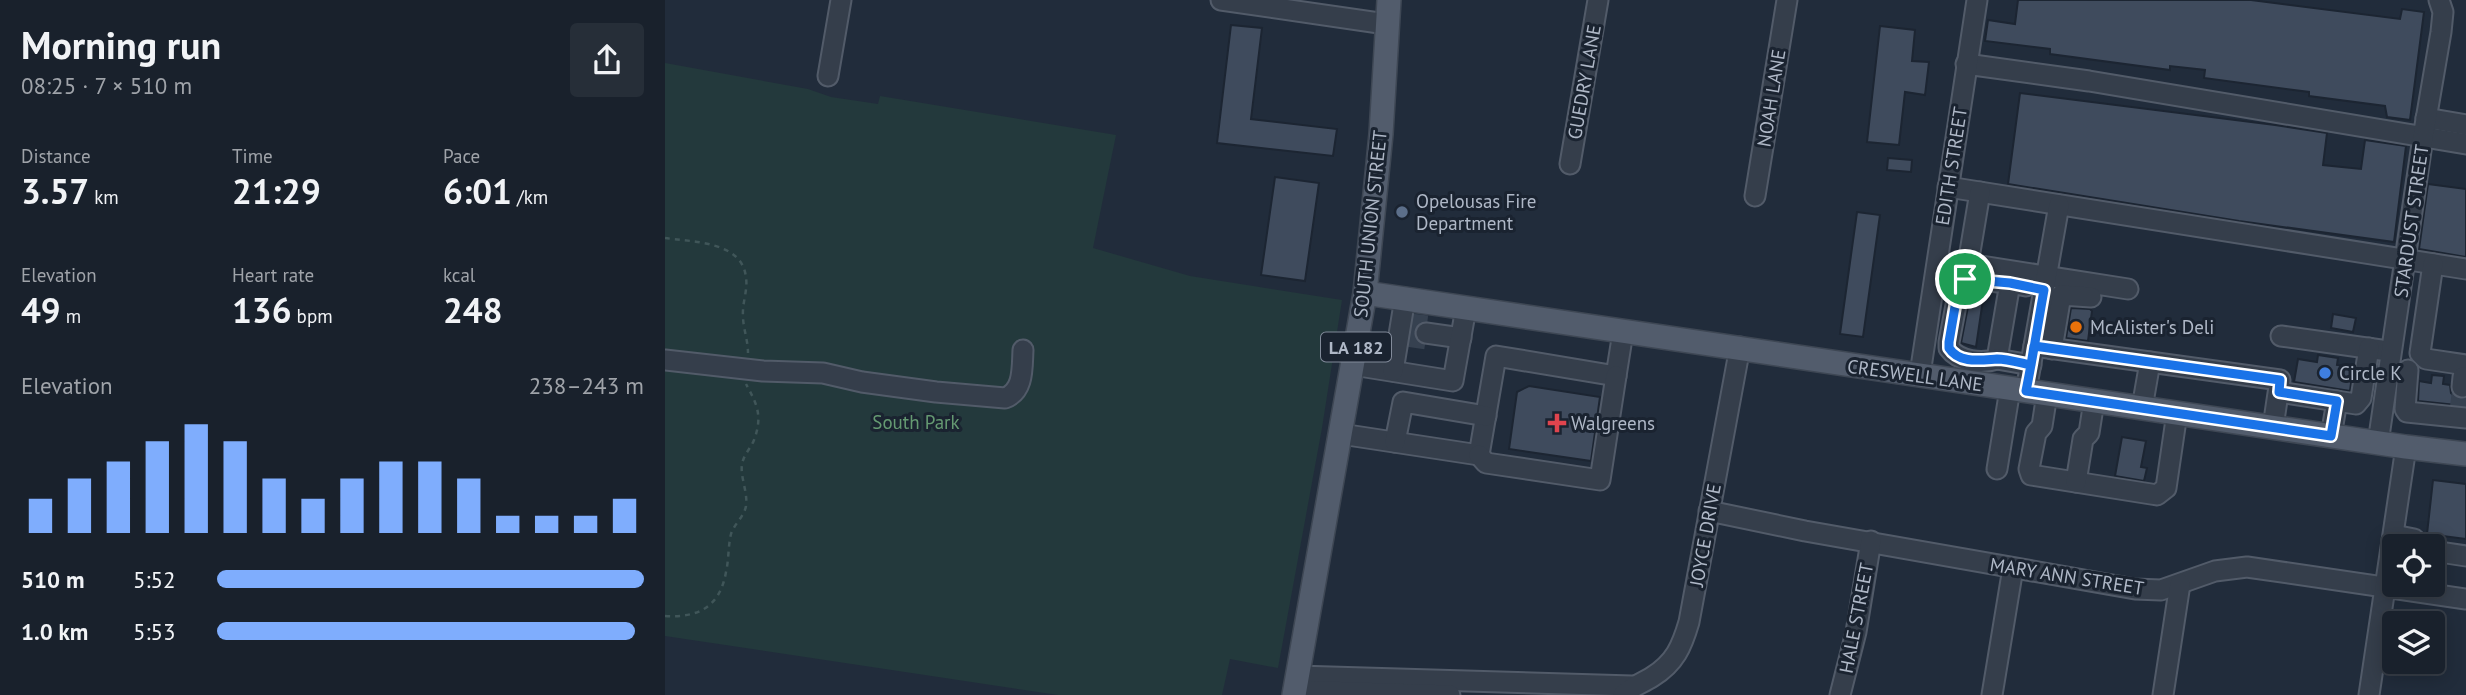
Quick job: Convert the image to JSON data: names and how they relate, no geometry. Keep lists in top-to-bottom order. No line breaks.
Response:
{"streets":{"main road":["SOUTH UNION STREET","LA 182","CRESWELL LANE"],"street":["GUEDRY LANE","NOAH LANE","EDITH STREET","STARDUST STREET","JOYCE DRIVE","MARY ANN STREET","HALE STREET"]},"crossings":[["EDITH STREET","CRESWELL LANE"],["STARDUST STREET","CRESWELL LANE"],["SOUTH UNION STREET","CRESWELL LANE"],["CRESWELL LANE","JOYCE DRIVE"],["JOYCE DRIVE","MARY ANN STREET"],["MARY ANN STREET","HALE STREET"]],"parks":["South Park"],"places":{"other":["Opelousas Fire Department","McAlister's Deli","Circle K"],"health":["Walgreens"]},"page":{"heading":["Morning run","08:25 · 7 × 510 m"],"stats":[["Distance","3.57 km"],["Time","21:29"],["Pace","6:01 /km"],["Elevation","49 m"],["Heart rate","136 bpm"],["kcal","248"]],"chart":["Elevation","238–243 m"],"list":[{"name":"510 m","note":"5:52"},{"name":"1.0 km","note":"5:53"}]}}
